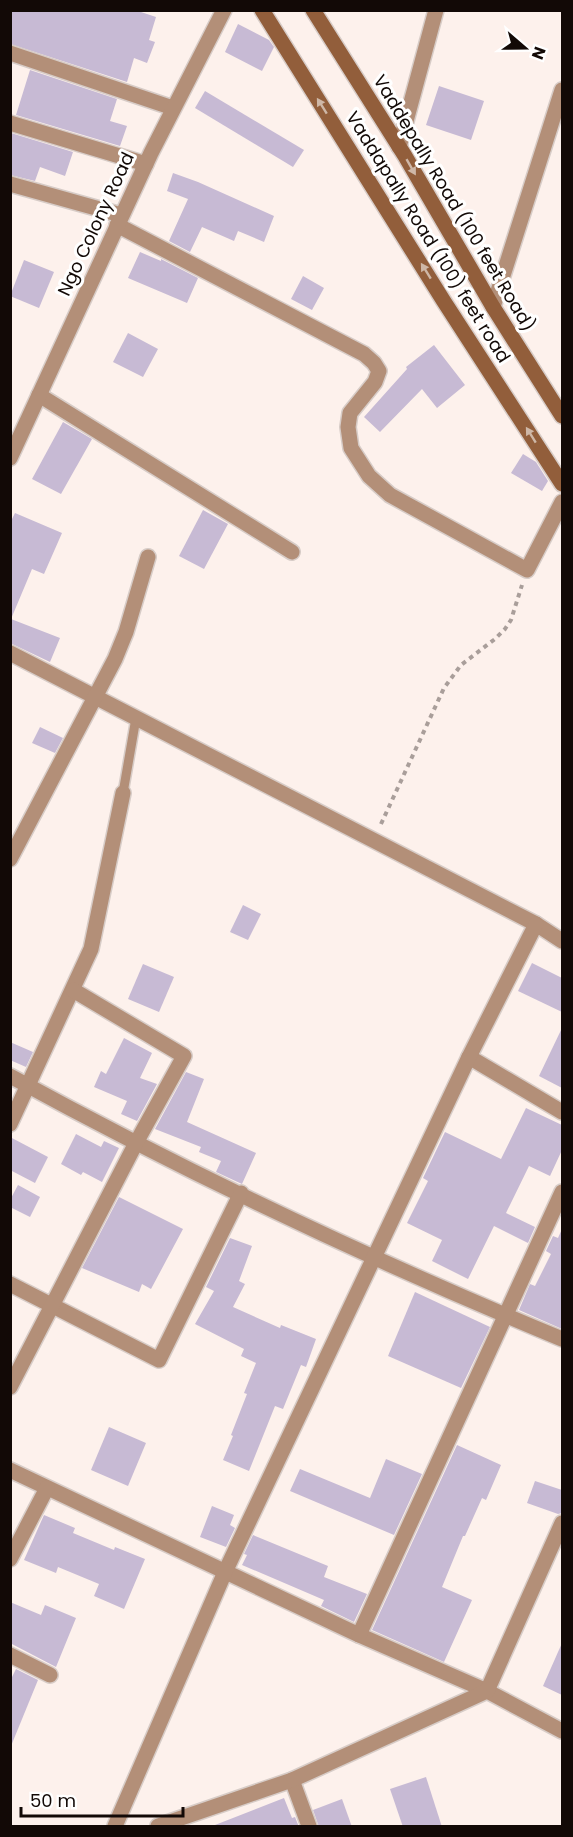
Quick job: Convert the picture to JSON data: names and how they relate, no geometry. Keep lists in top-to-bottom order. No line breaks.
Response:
{"streets":{"main road":["Vaddepally Road (100 feet Road)","Vaddapally Road (100) feet road"],"street":["Ngo Colony Road"]},"one_way":["Vaddepally Road (100 feet Road)","Vaddapally Road (100) feet road"],"scale_bar":"50 m","north":"right"}
